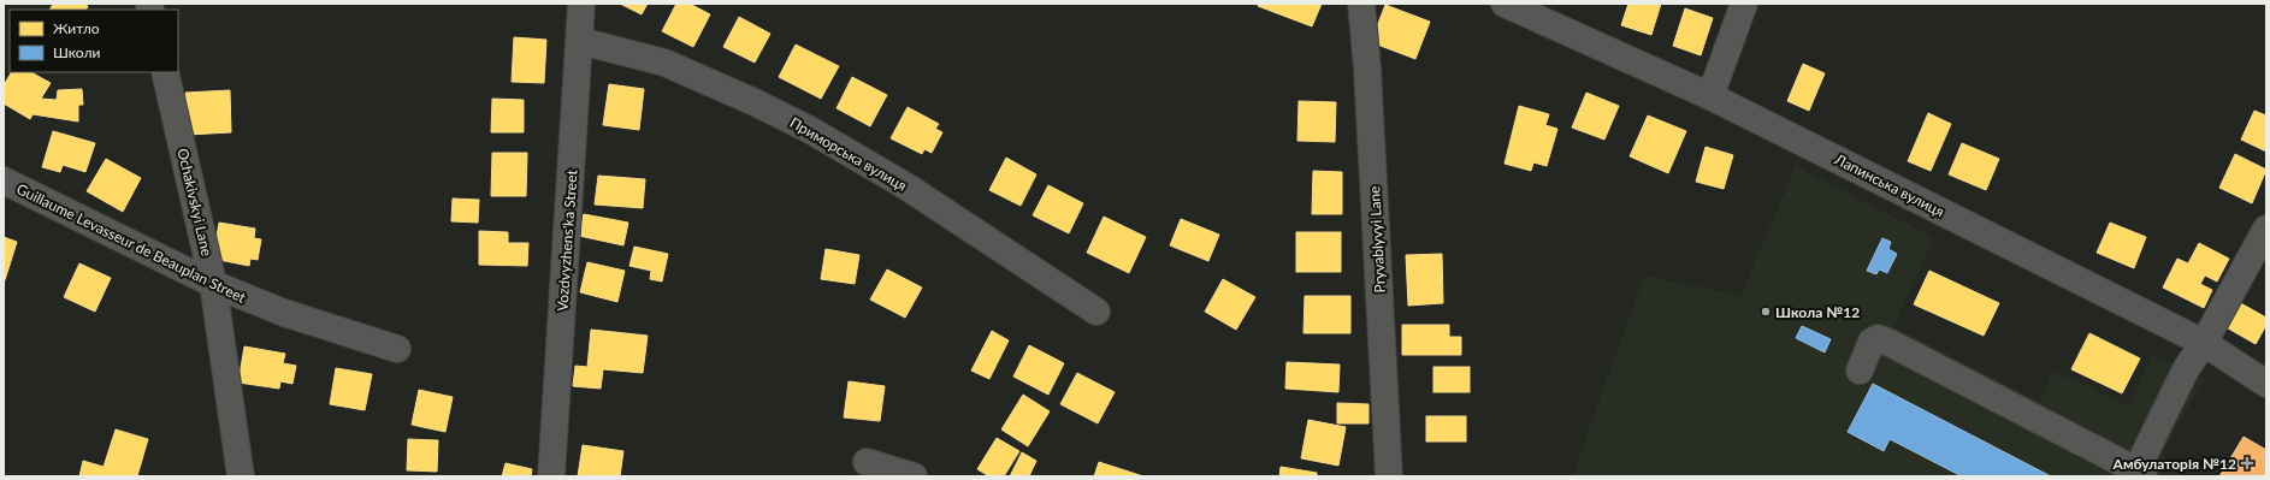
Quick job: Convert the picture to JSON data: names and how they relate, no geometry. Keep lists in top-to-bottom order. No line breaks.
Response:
{"streets":{"street":["Приморська вулиця","Лапинська вулиця","Ochakivskyi Lane","Pryvablyvyi Lane","Vozdvyzhens'ka Street","Guillaume Levasseur de Beauplan Street"]},"crossings":[["Приморська вулиця","Vozdvyzhens'ka Street"],["Ochakivskyi Lane","Guillaume Levasseur de Beauplan Street"]],"places":{"other":["Школа №12"],"health":["Амбулаторія №12"]},"legend":["Житло","Школи"]}
